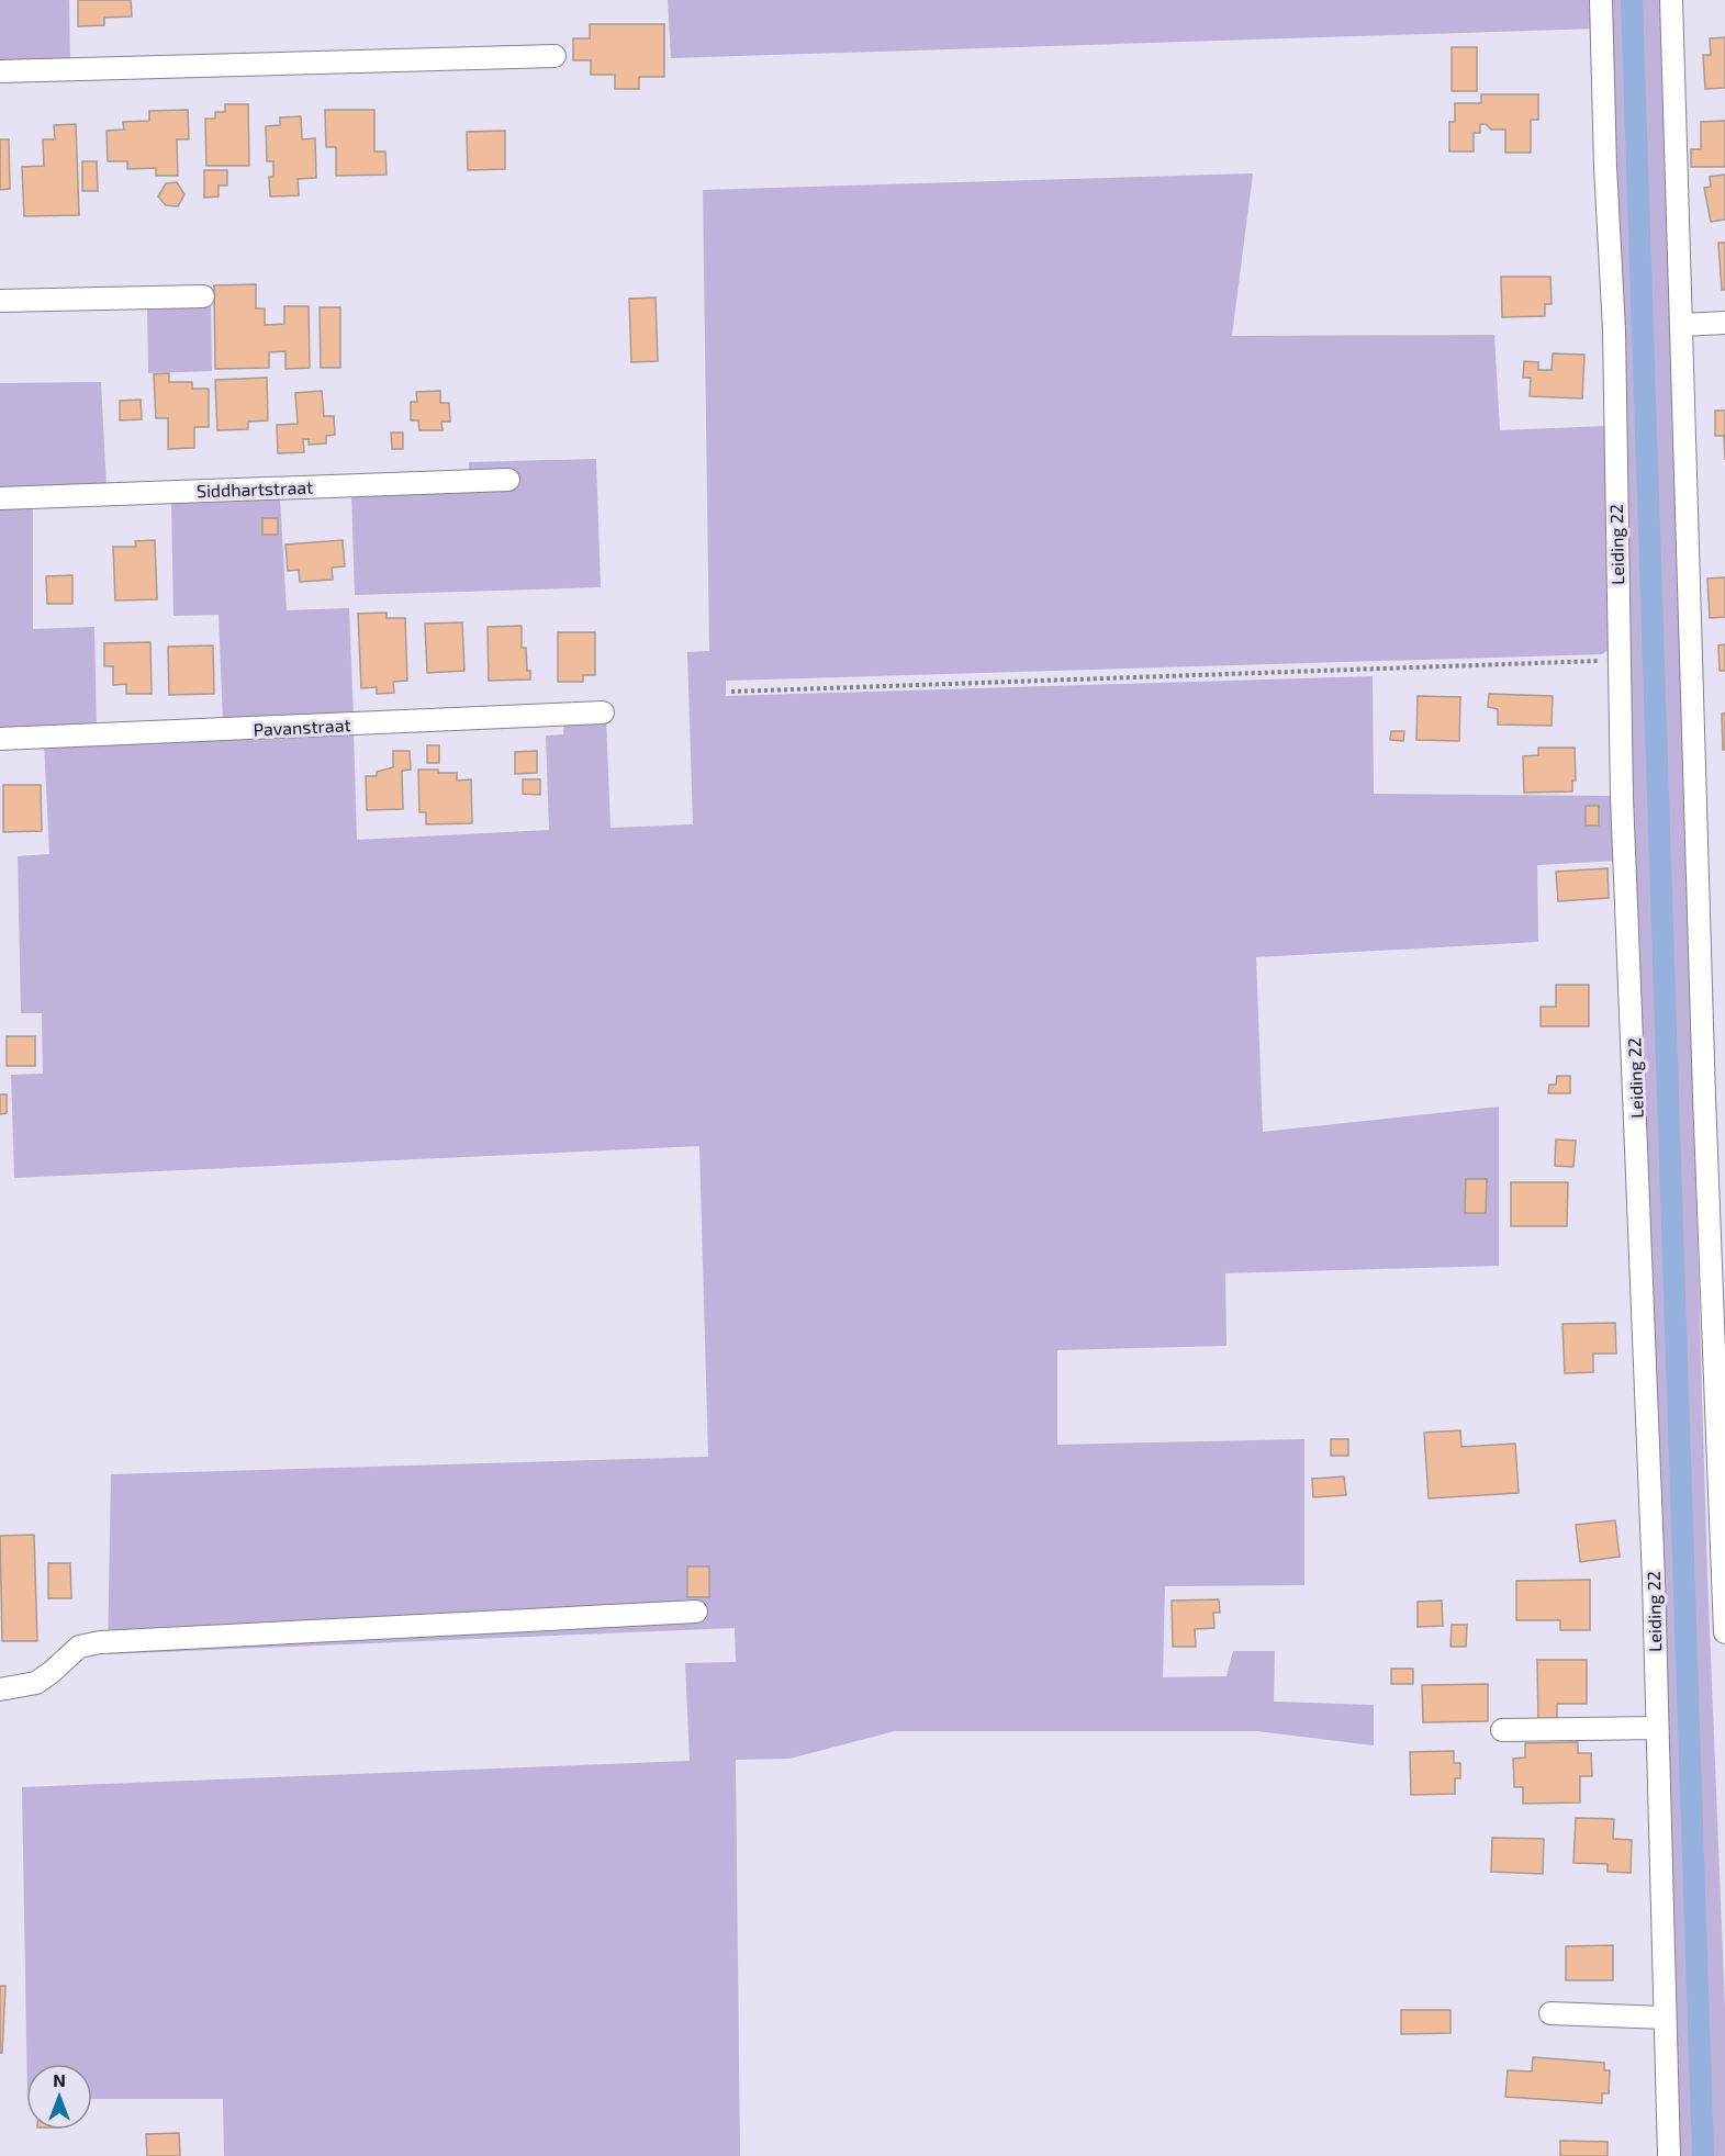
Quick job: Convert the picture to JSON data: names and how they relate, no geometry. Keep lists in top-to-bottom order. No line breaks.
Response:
{"streets":{"street":["Siddhartstraat","Leiding 22","Pavanstraat"]},"north":"top"}
